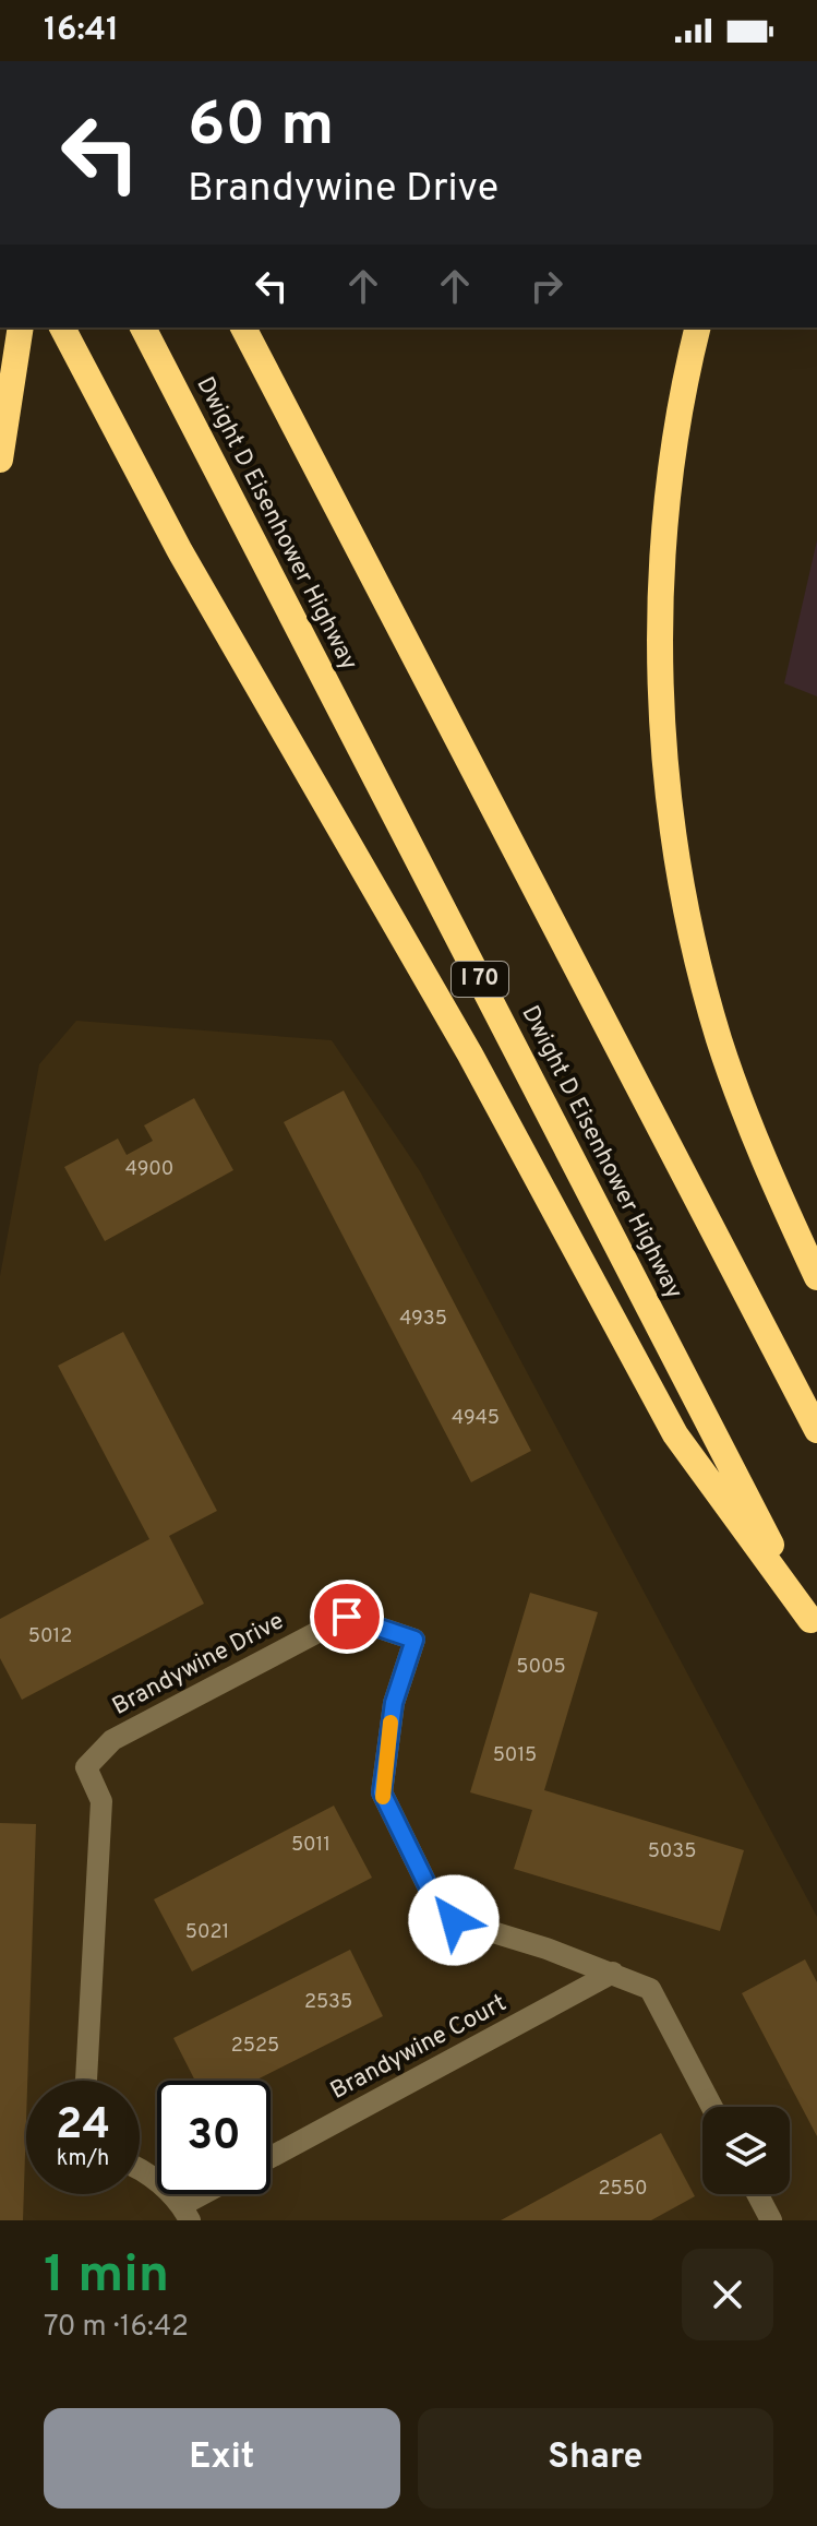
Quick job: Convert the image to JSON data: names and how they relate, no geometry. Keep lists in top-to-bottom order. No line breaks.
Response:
{"streets":{"highway":["Dwight D Eisenhower Highway","I 70"],"street":["Brandywine Drive","Brandywine Court"]},"crossings":[["Brandywine Drive","Brandywine Court"]],"house_numbers":["4900","4935","4945","5012","5005","5015","5011","5035","5021","2535","2525","2550"],"page":{"status":"16:41","turn":["60 m","Brandywine Drive"],"speed":"24 km/h","limit":"30","heading":["1 min","70 m · 16:42"],"buttons":["Exit","Share"]}}
